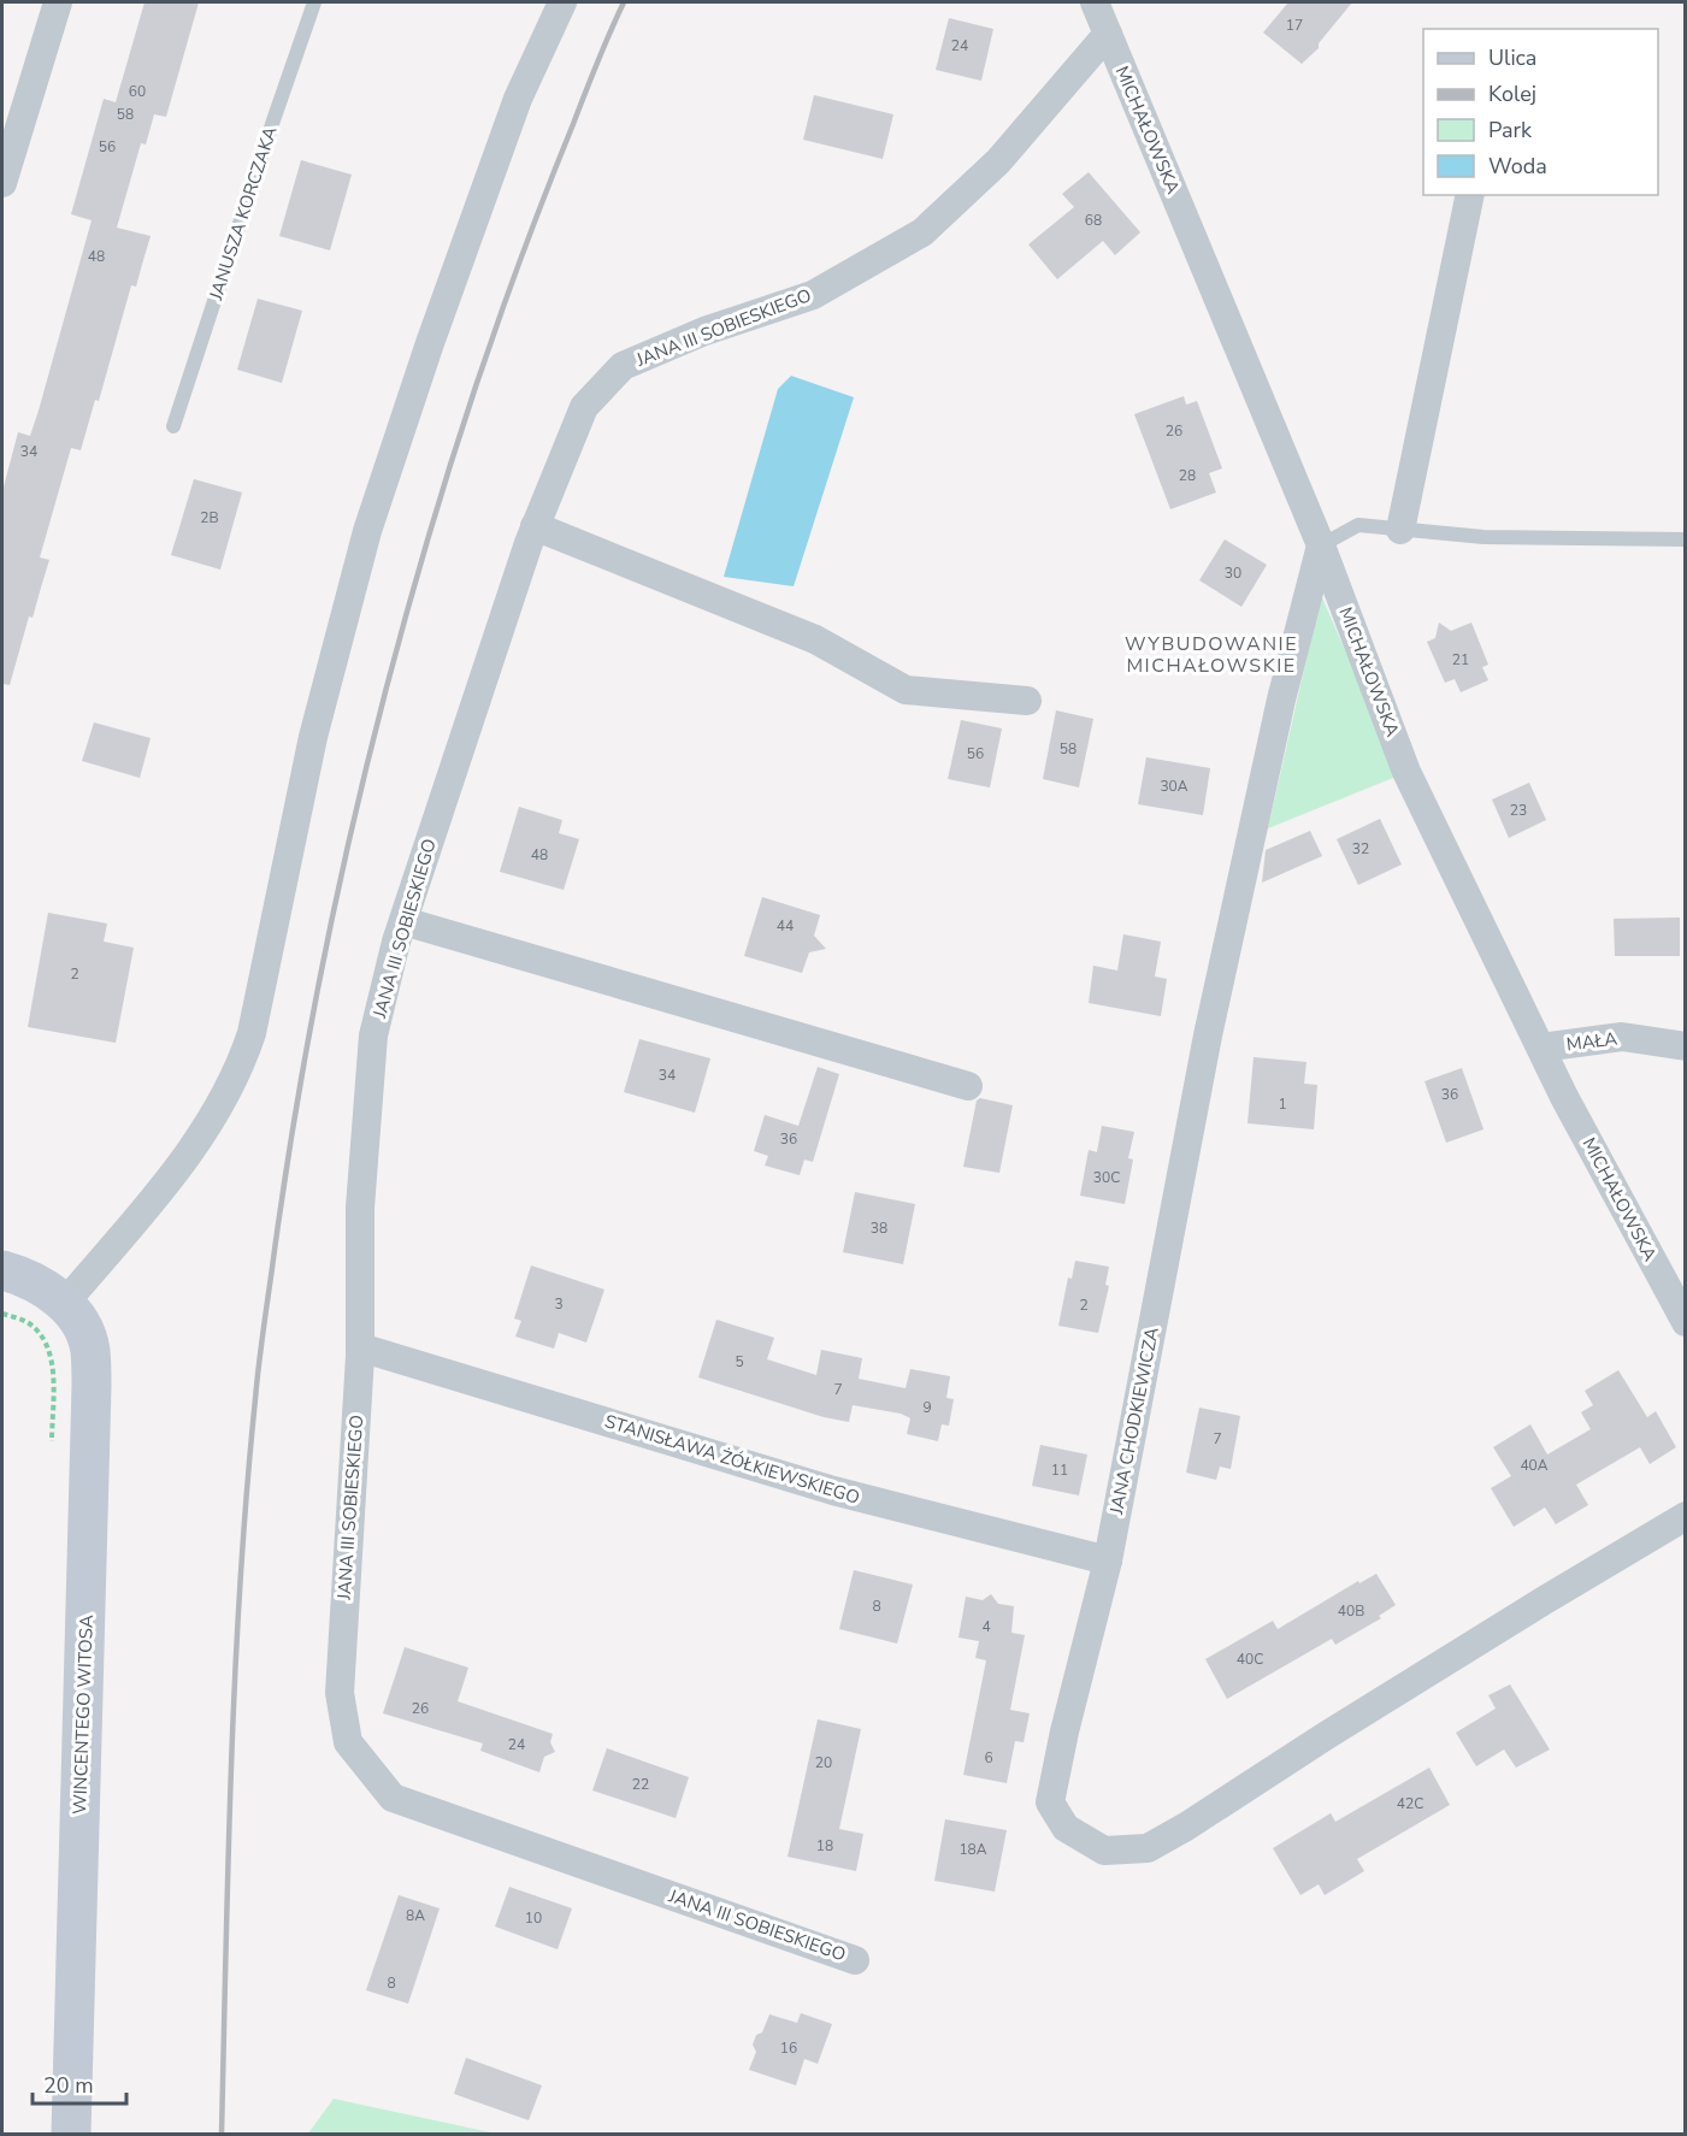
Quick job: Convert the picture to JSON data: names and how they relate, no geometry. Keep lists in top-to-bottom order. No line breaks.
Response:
{"streets":{"street":["MICHAŁOWSKA","JANA III SOBIESKIEGO","MAŁA","JANA CHODKIEWICZA","STANISŁAWA ŻÓŁKIEWSKIEGO","WINCENTEGO WITOSA"],"lane":["JANUSZA KORCZAKA"]},"crossings":[["MICHAŁOWSKA","JANA III SOBIESKIEGO"],["MICHAŁOWSKA","MAŁA"],["MICHAŁOWSKA","JANA CHODKIEWICZA"],["JANA III SOBIESKIEGO","STANISŁAWA ŻÓŁKIEWSKIEGO"],["JANA CHODKIEWICZA","STANISŁAWA ŻÓŁKIEWSKIEGO"]],"districts":["WYBUDOWANIE MICHAŁOWSKIE"],"house_numbers":["17","24","60","58","56","68","48","26","34","28","2B","30","21","58","56","30A","23","32","48","44","2","34","36","1","36","30C","38","3","2","5","7","9","7","40A","11","8","40B","4","40C","26","24","6","20","22","42C","18","18A","8A","10","8","16"],"legend":["Ulica","Kolej","Park","Woda"],"scale_bar":"20 m"}
